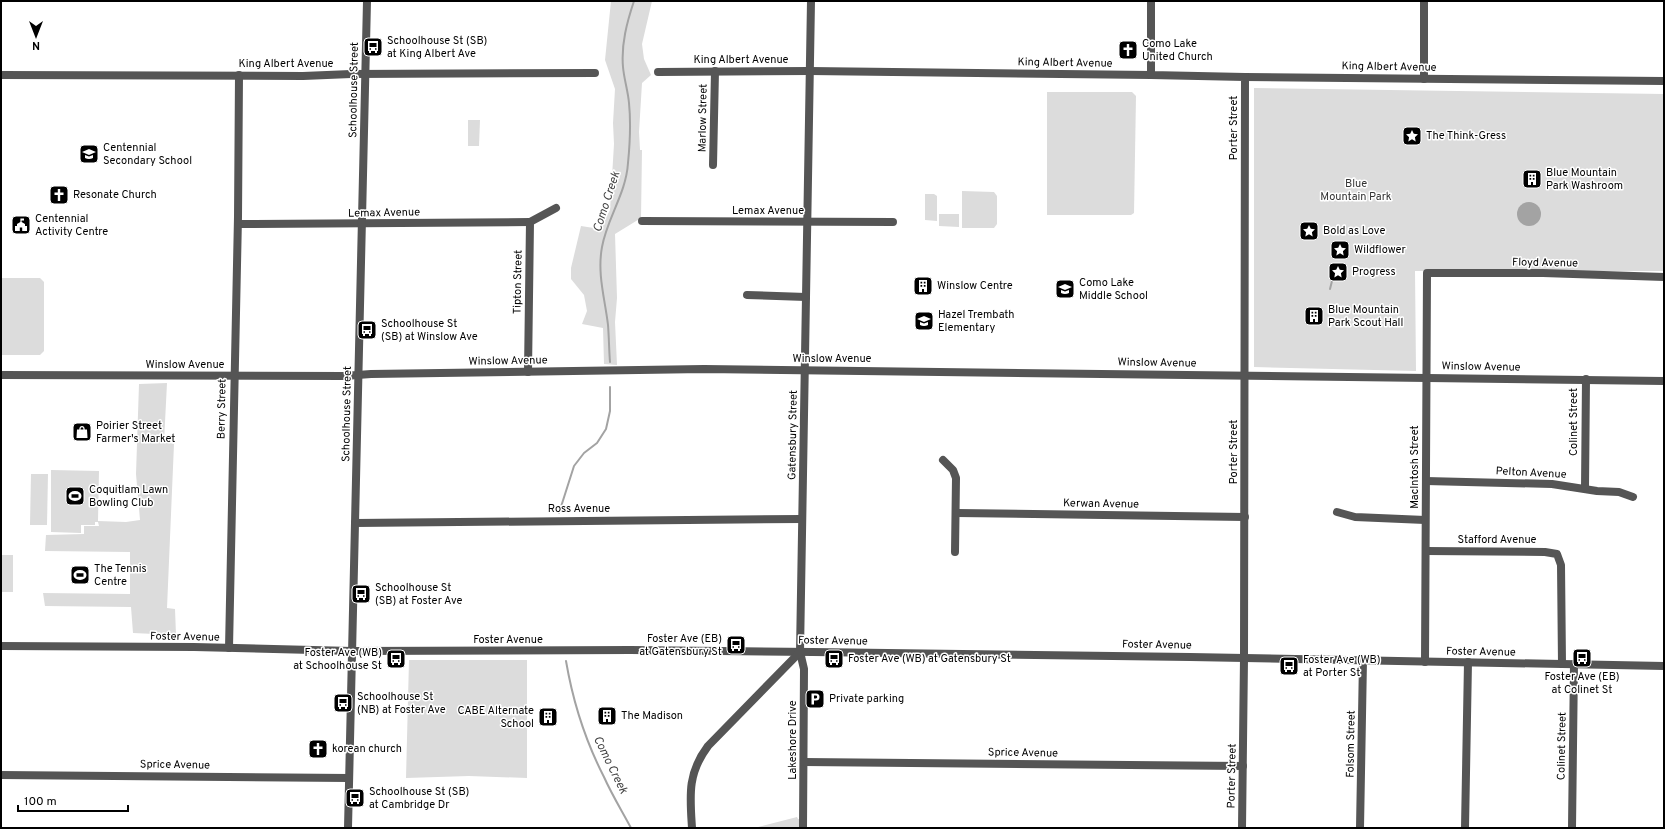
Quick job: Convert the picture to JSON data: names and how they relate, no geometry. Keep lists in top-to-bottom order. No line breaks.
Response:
{"streets":{"street":["King Albert Avenue","Schoolhouse Street","Marlow Street","Porter Street","Lemax Avenue","Floyd Avenue","Tipton Street","Winslow Avenue","Berry Street","Colinet Street","Gatensbury Street","MacIntosh Street","Pelton Avenue","Kerwan Avenue","Ross Avenue","Stafford Avenue","Foster Avenue","Lakeshore Drive","Folsom Street","Sprice Avenue"]},"crossings":[["King Albert Avenue","Schoolhouse Street"],["King Albert Avenue","Marlow Street"],["King Albert Avenue","Porter Street"],["King Albert Avenue","Berry Street"],["King Albert Avenue","Gatensbury Street"],["Schoolhouse Street","Lemax Avenue"],["Schoolhouse Street","Winslow Avenue"],["Schoolhouse Street","Ross Avenue"],["Schoolhouse Street","Foster Avenue"],["Schoolhouse Street","Sprice Avenue"],["Porter Street","Winslow Avenue"],["Porter Street","Kerwan Avenue"],["Porter Street","Foster Avenue"],["Porter Street","Sprice Avenue"],["Lemax Avenue","Tipton Street"],["Lemax Avenue","Berry Street"],["Lemax Avenue","Gatensbury Street"],["Floyd Avenue","MacIntosh Street"],["Tipton Street","Winslow Avenue"],["Winslow Avenue","Berry Street"],["Winslow Avenue","Colinet Street"],["Winslow Avenue","Gatensbury Street"],["Winslow Avenue","MacIntosh Street"],["Berry Street","Foster Avenue"],["Colinet Street","Pelton Avenue"],["Colinet Street","Foster Avenue"],["Gatensbury Street","Ross Avenue"],["Gatensbury Street","Foster Avenue"],["Gatensbury Street","Lakeshore Drive"],["MacIntosh Street","Pelton Avenue"],["MacIntosh Street","Stafford Avenue"],["MacIntosh Street","Foster Avenue"],["Stafford Avenue","Foster Avenue"],["Foster Avenue","Lakeshore Drive"],["Foster Avenue","Folsom Street"],["Lakeshore Drive","Sprice Avenue"]],"water":["Como Creek"],"parks":["Blue Mountain Park"],"places":{"bus stop":["Schoolhouse St (SB) at King Albert Ave","Schoolhouse St (SB) at Winslow Ave","Schoolhouse St (SB) at Foster Ave","Foster Ave (EB) at Gatensbury St","Foster Ave (EB) at Colinet St","Foster Ave (WB) at Schoolhouse St","Foster Ave (WB) at Gatensbury St","Foster Ave (WB) at Porter St","Schoolhouse St (NB) at Foster Ave","Schoolhouse St (SB) at Cambridge Dr"],"church":["Como Lake United Church","Resonate Church","korean church"],"place":["The Think-Gress","Bold as Love","Wildflower","Progress"],"school or university":["Centennial Secondary School","Como Lake Middle School","Hazel Trembath Elementary"],"building":["Blue Mountain Park Washroom","Winslow Centre","Blue Mountain Park Scout Hall","The Madison","CABE Alternate School"],"public building":["Centennial Activity Centre"],"shop":["Poirier Street Farmer's Market"],"sports":["Coquitlam Lawn Bowling Club","The Tennis Centre"],"parking":["Private parking"]},"scale_bar":"100 m","north":"bottom"}
